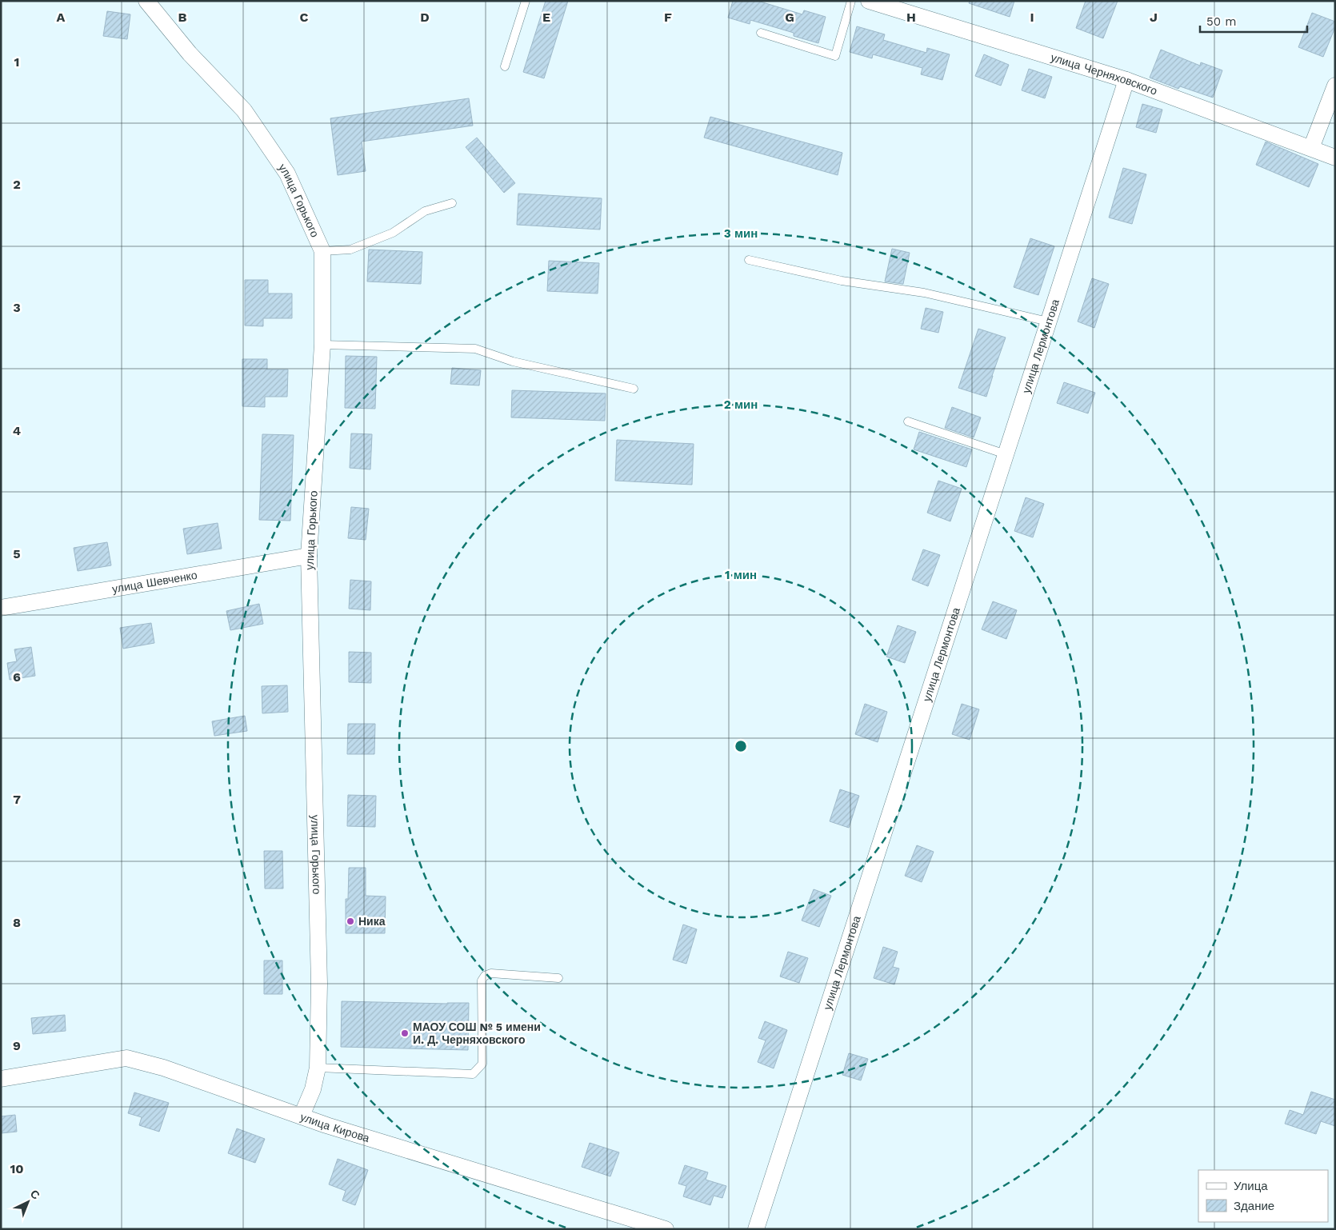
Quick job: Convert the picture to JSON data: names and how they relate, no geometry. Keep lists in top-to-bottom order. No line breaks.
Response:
{"streets":{"street":["улица Черняховского","улица Горького","улица Лермонтова","улица Шевченко","улица Кирова"]},"crossings":[["улица Черняховского","улица Лермонтова"],["улица Горького","улица Шевченко"],["улица Горького","улица Кирова"]],"places":["Ника","МАОУ СОШ № 5 имени И. Д. Черняховского"],"legend":["Улица","Здание"],"scale_bar":"50 m","north":"top right","grid":{"columns":["A","B","C","D","E","F","G","H","I","J"],"rows":["1","2","3","4","5","6","7","8","9","10"]},"rings":["3 мин","2 мин","1 мин"]}
